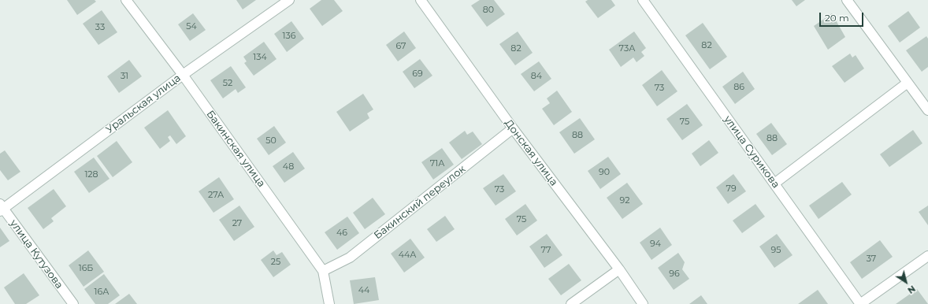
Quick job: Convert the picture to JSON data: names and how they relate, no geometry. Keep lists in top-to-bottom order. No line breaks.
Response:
{"streets":{"street":["Уральская улица","Бакинская улица","улица Сурикова","Донская улица","Бакинский переулок","улица Кутузова"]},"crossings":[["Уральская улица","Бакинская улица"],["Уральская улица","улица Кутузова"],["Бакинская улица","Бакинский переулок"],["Донская улица","Бакинский переулок"]],"house_numbers":["80","54","33","136","82","67","82","73А","134","69","31","84","52","86","73","75","88","88","50","71А","48","90","128","79","73","27А","92","75","27","46","94","77","95","44А","37","25","16Б","96","44","16А"],"scale_bar":"20 m","north":"bottom right"}
